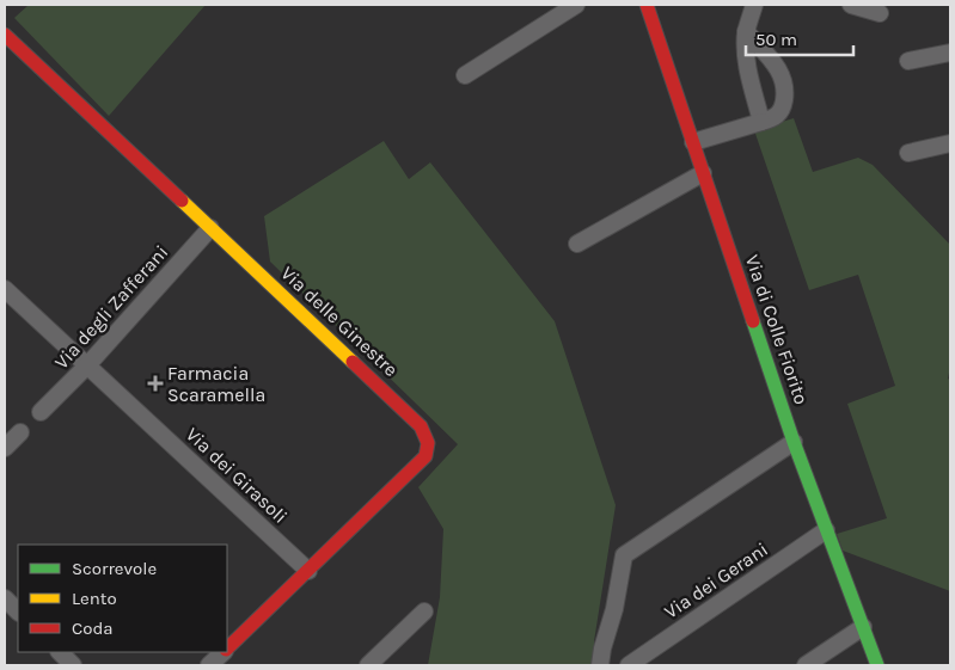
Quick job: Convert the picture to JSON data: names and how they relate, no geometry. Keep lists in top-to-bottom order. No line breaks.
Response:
{"streets":{"street":["Via degli Zafferani","Via delle Ginestre","Via di Colle Fiorito","Via dei Girasoli","Via dei Gerani"]},"crossings":[["Via degli Zafferani","Via delle Ginestre"],["Via degli Zafferani","Via dei Girasoli"],["Via delle Ginestre","Via dei Girasoli"],["Via di Colle Fiorito","Via dei Gerani"]],"places":{"health":["Farmacia Scaramella"]},"legend":["Scorrevole","Lento","Coda"],"scale_bar":"50 m"}
